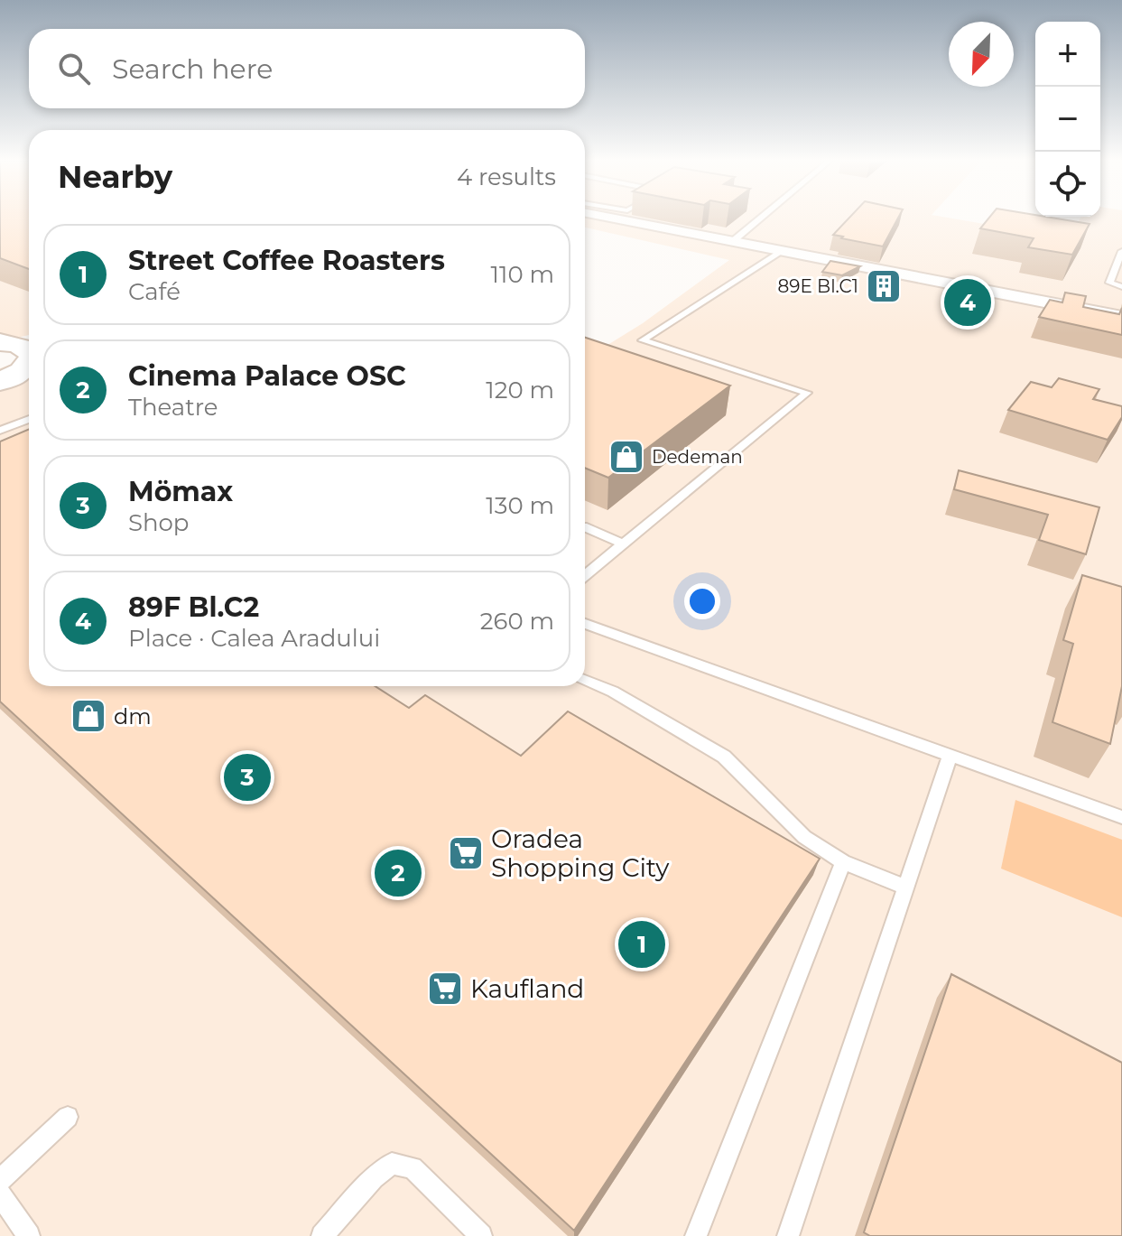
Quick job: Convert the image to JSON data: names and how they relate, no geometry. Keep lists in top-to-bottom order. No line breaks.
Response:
{"places":{"building":["89E Bl.C1"],"shop":["Dedeman","dm"],"supermarket":["Oradea Shopping City","Kaufland"]},"north":"bottom left","page":{"map_buttons":["+","−"],"search":"Search here","heading":["Nearby","4 results"],"list":[{"mark":"1","name":"Street Coffee Roasters","note":"Café","value":"110 m"},{"mark":"2","name":"Cinema Palace OSC","note":"Theatre","value":"120 m"},{"mark":"3","name":"Mömax","note":"Shop","value":"130 m"},{"mark":"4","name":"89F Bl.C2","note":"Place · Calea Aradului","value":"260 m"}],"pins":["4","3","2","1"]}}
